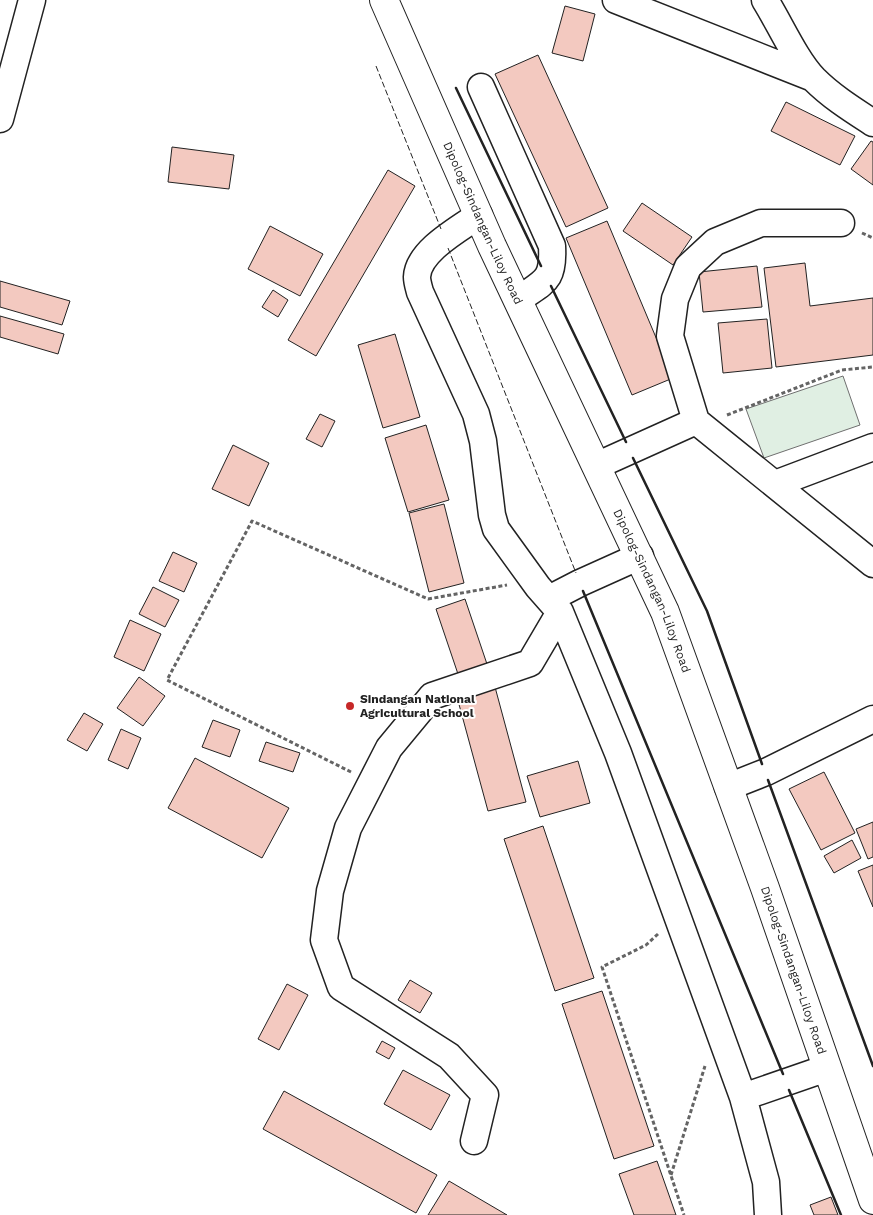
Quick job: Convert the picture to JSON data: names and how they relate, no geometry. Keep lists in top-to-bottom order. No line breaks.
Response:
{"streets":{"highway":["Dipolog-Sindangan-Liloy Road"]},"places":["Sindangan National Agricultural School"]}
